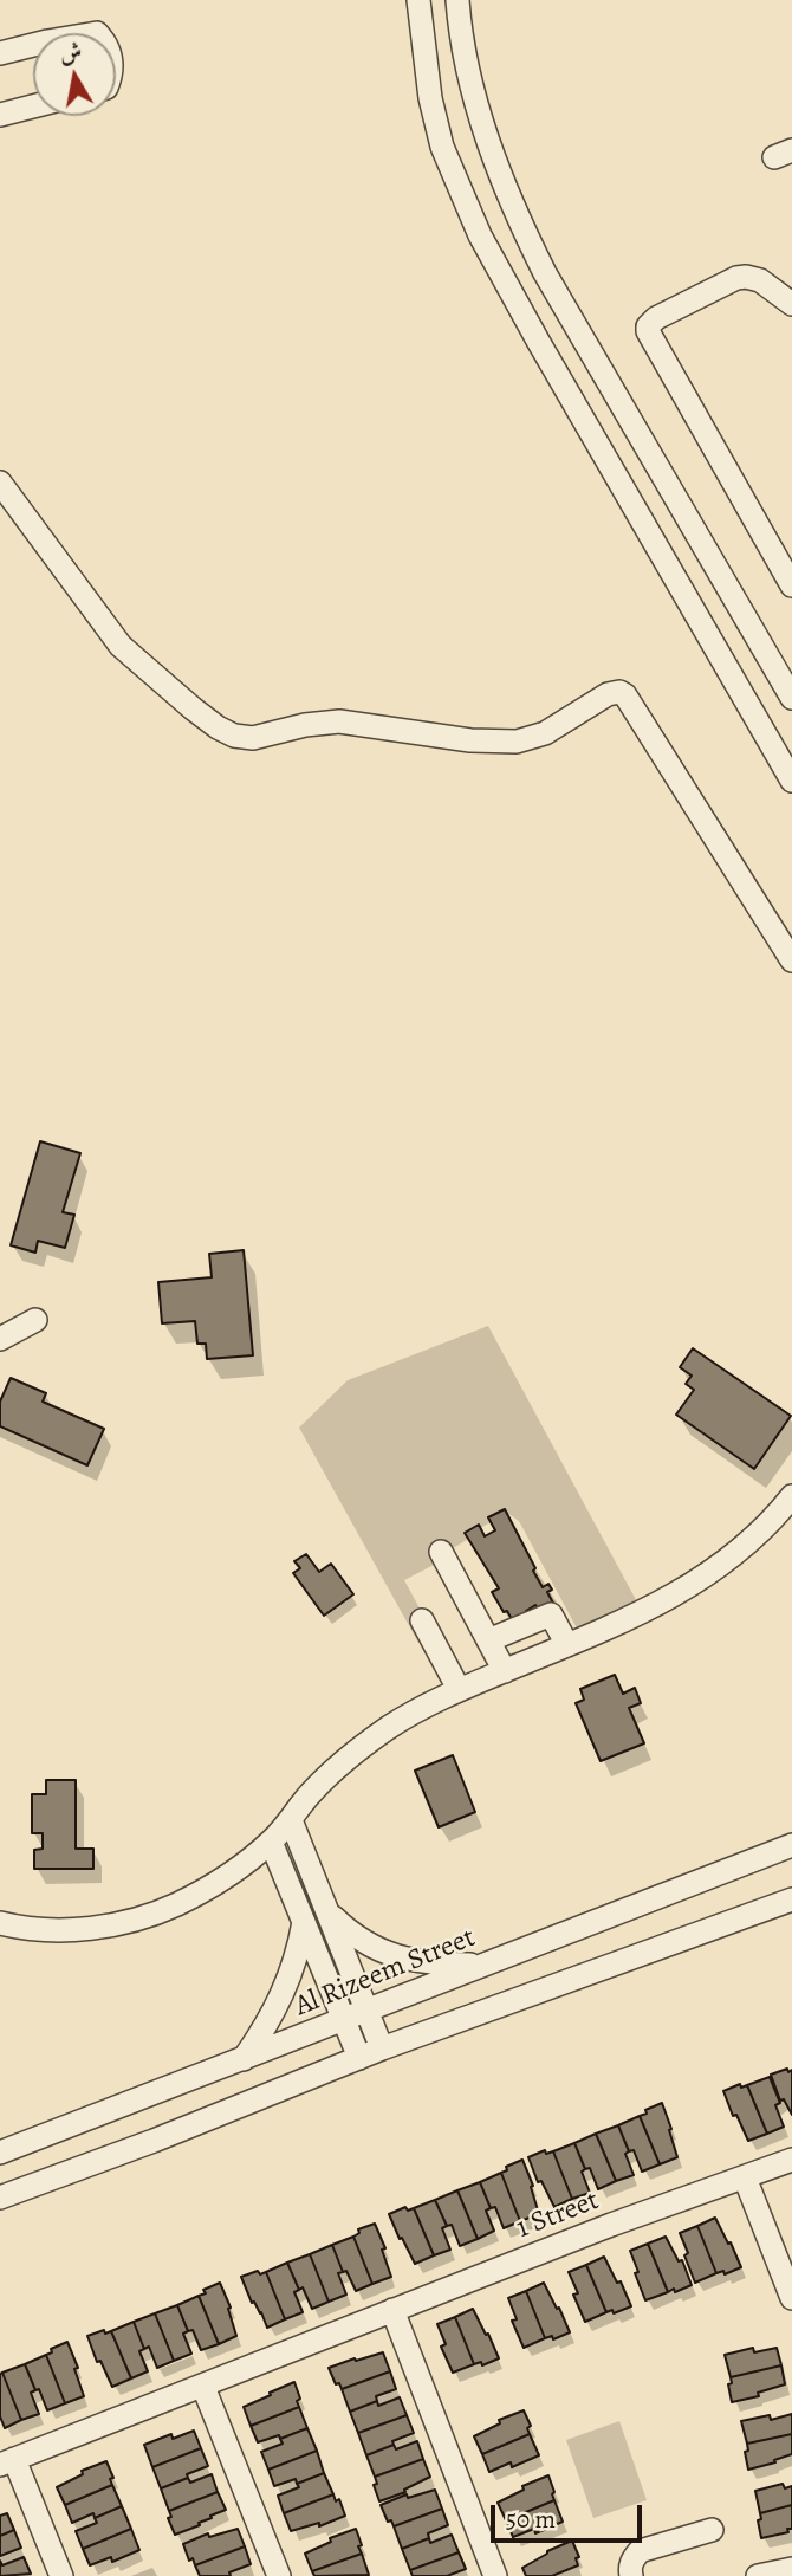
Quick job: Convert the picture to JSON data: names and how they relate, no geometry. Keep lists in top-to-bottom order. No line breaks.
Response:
{"streets":{"street":["Al Rizeem Street","1 Street"]},"scale_bar":"50 m","north":"top"}
